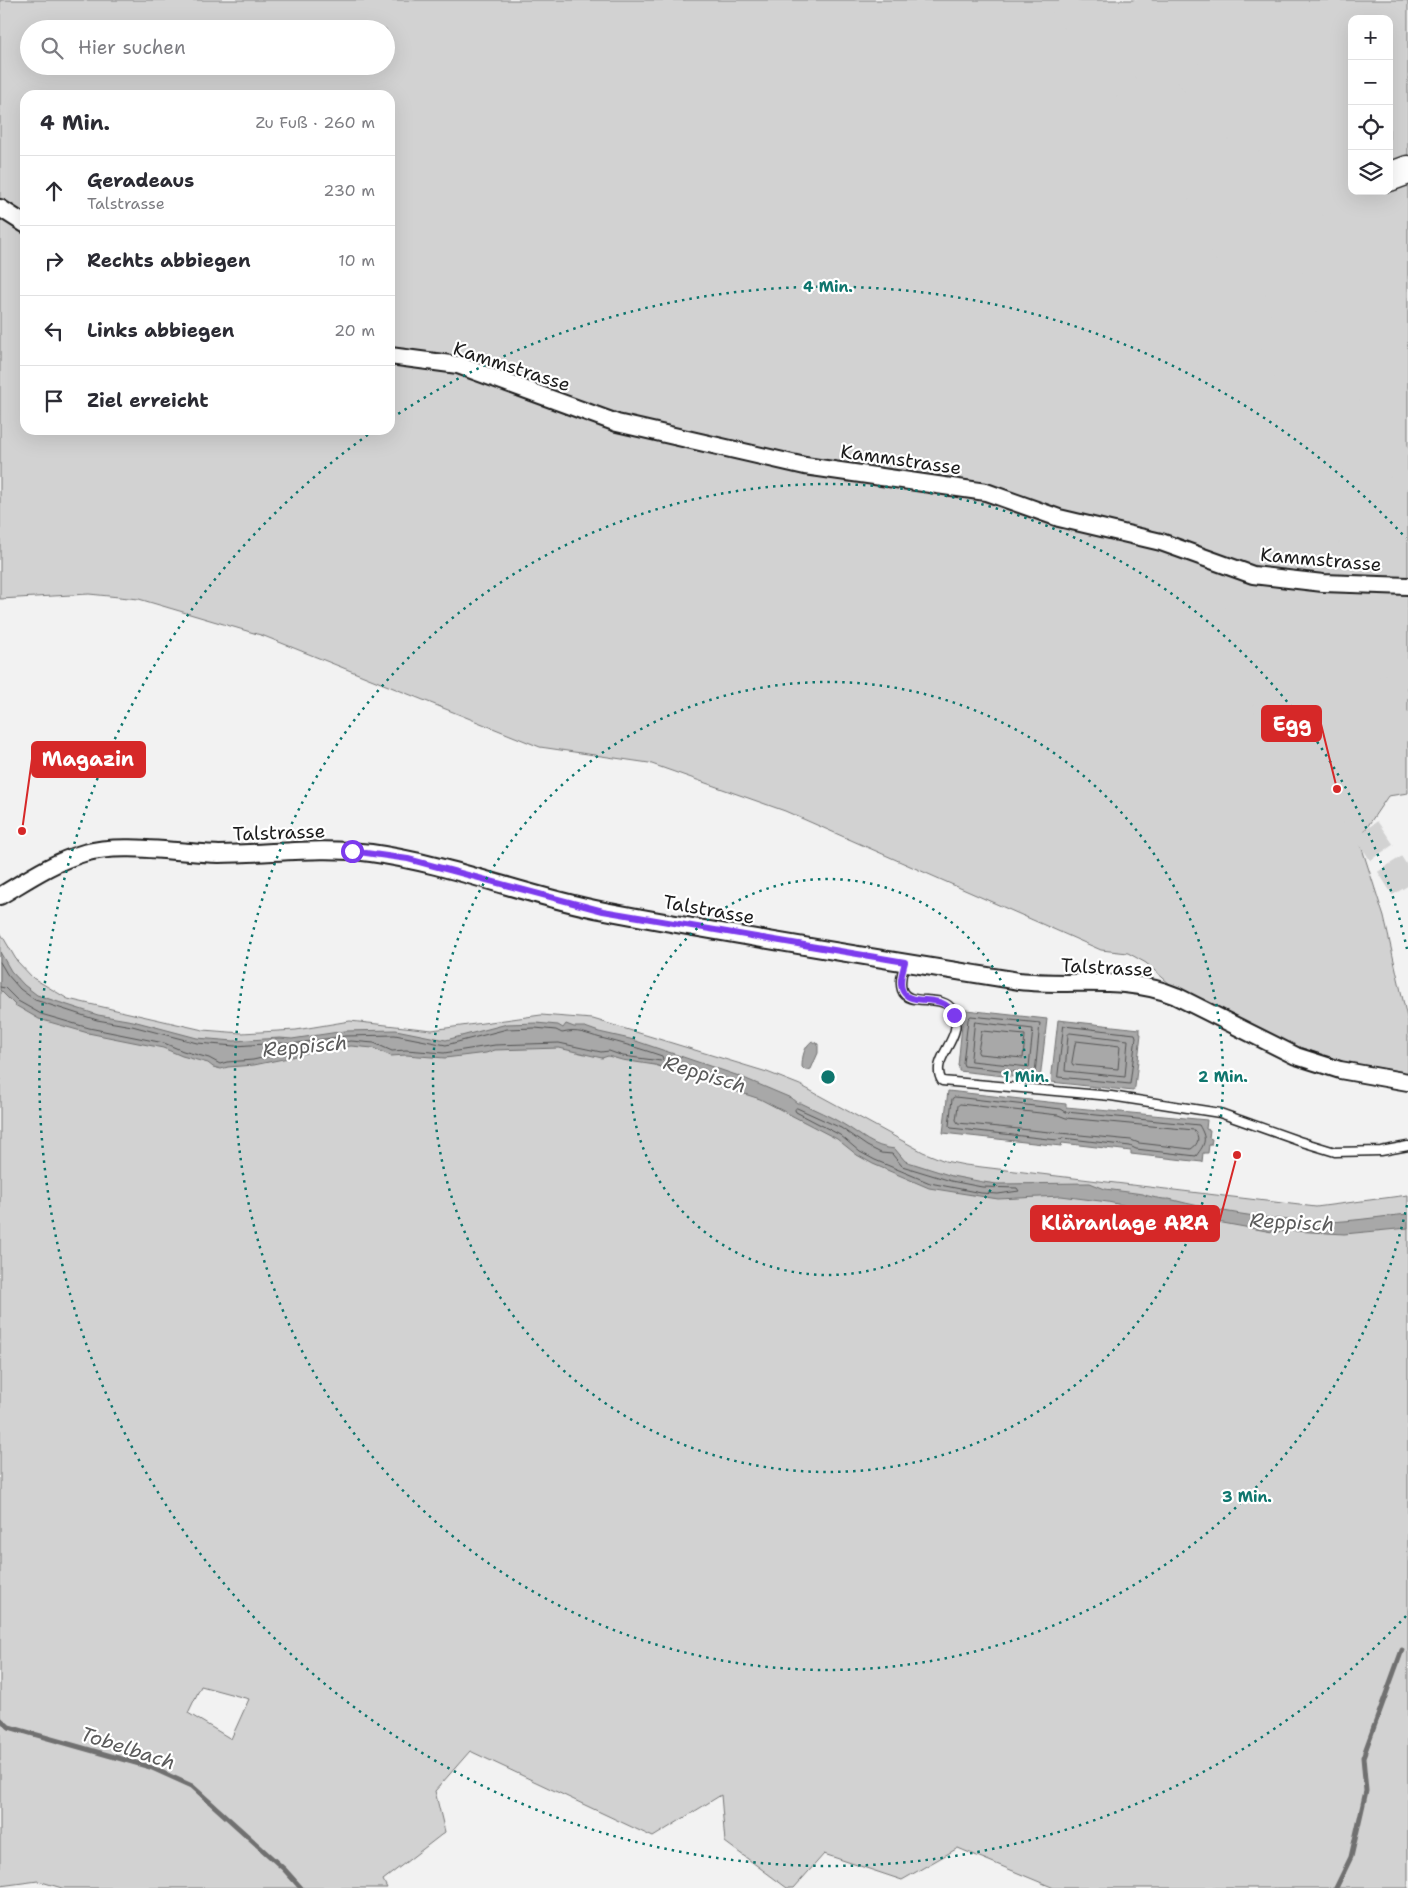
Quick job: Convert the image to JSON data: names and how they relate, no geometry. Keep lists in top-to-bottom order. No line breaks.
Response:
{"streets":{"street":["Kammstrasse","Talstrasse"]},"water":["Reppisch","Tobelbach"],"places":["Egg","Magazin","Kläranlage ARA"],"page":{"map_buttons":["+","−"],"search":"Hier suchen","heading":["4 Min.","Zu Fuß · 260 m"],"list":[["Geradeaus","Talstrasse","230 m"],["Rechts abbiegen","10 m"],["Links abbiegen","20 m"],"Ziel erreicht"]},"rings":["4 Min.","1 Min.","2 Min.","3 Min."]}
